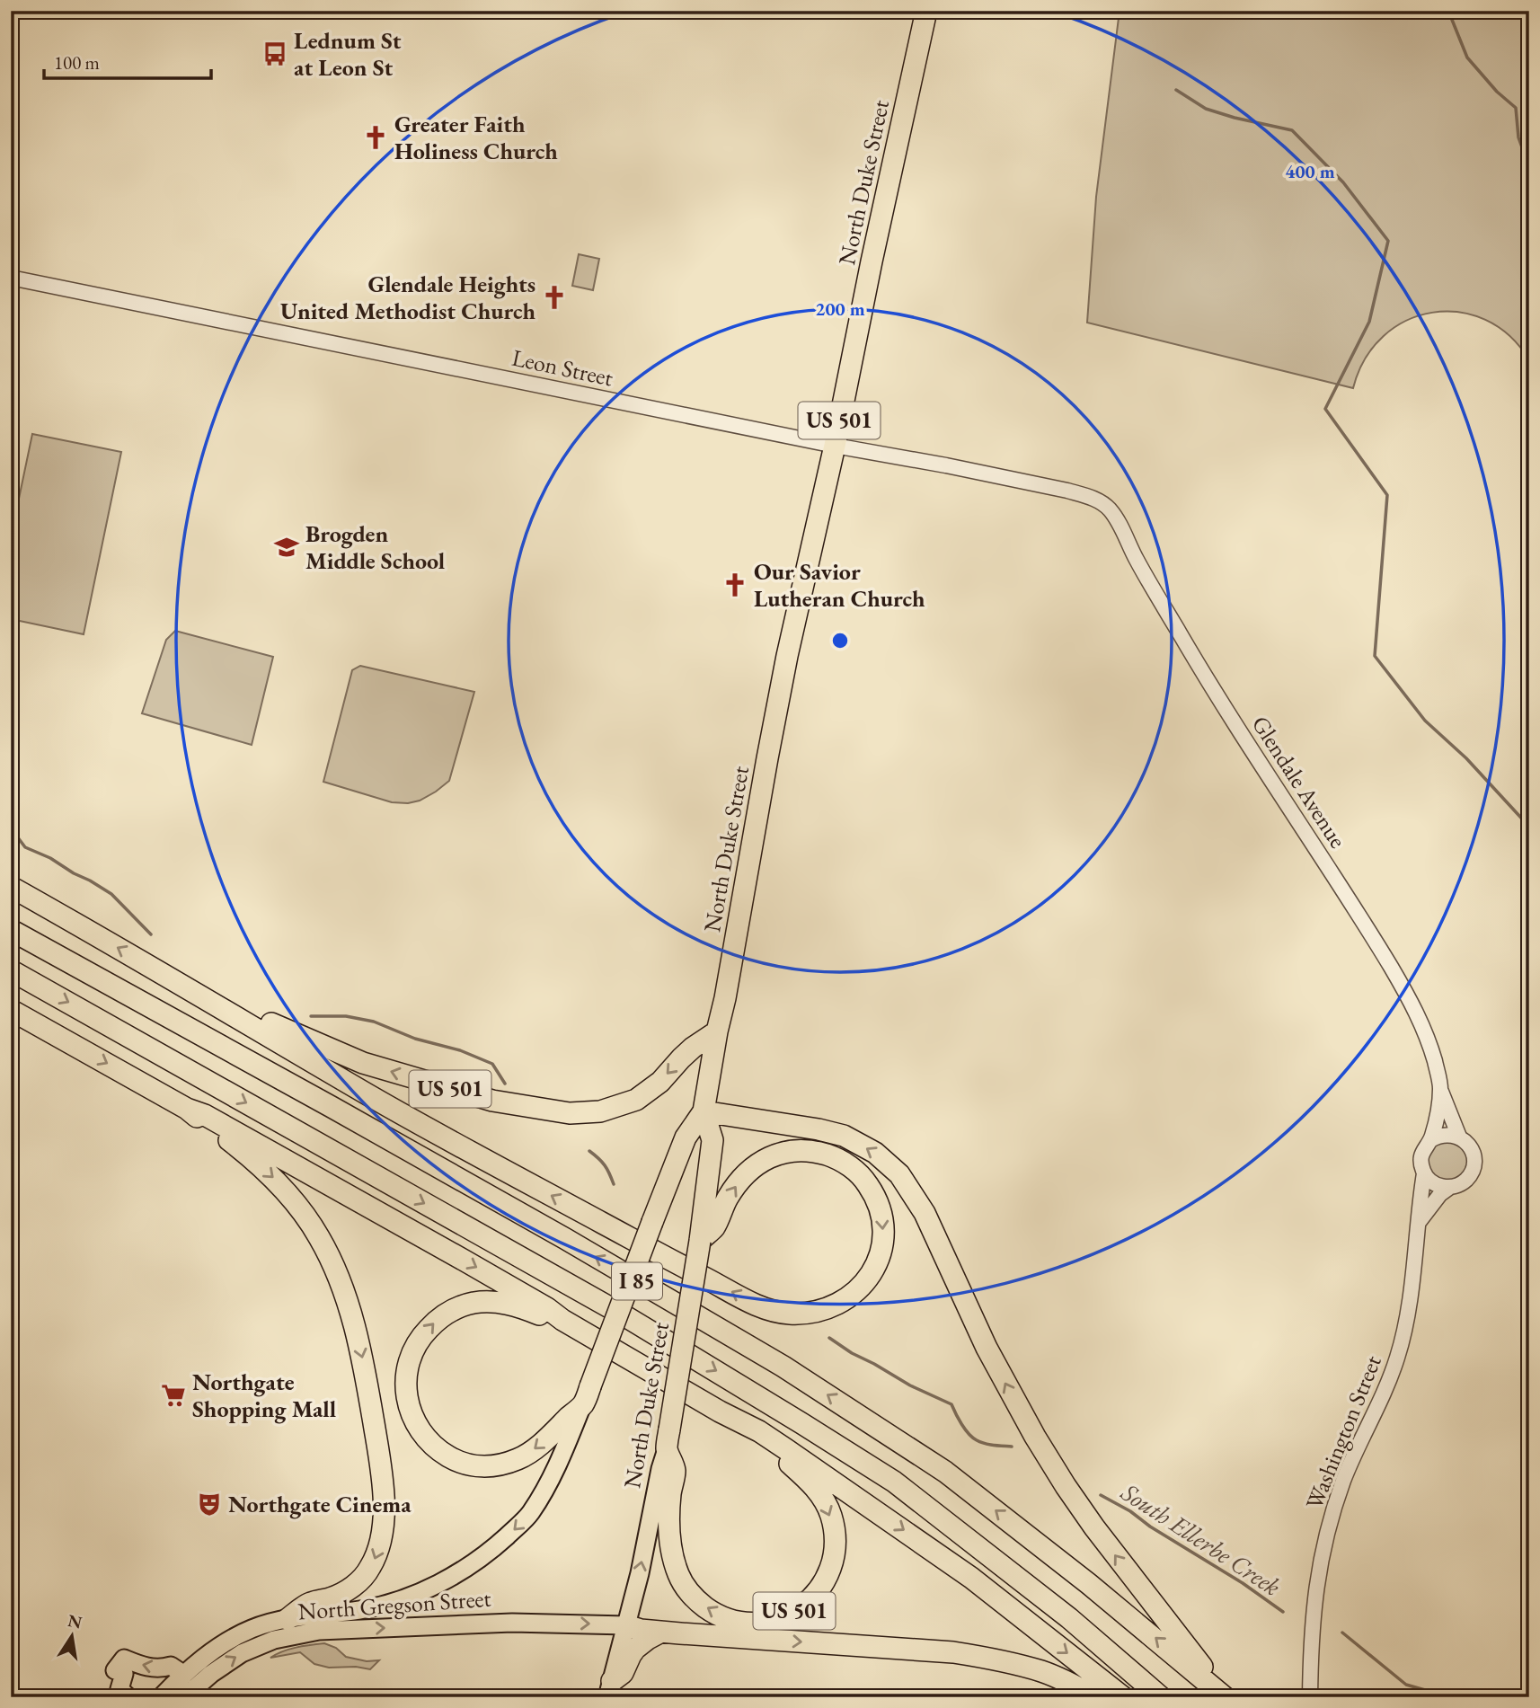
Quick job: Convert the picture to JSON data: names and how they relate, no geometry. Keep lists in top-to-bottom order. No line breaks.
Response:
{"streets":{"highway":["North Duke Street","US 501","I 85","North Gregson Street"],"street":["Leon Street","Glendale Avenue","Washington Street"]},"crossings":[["North Duke Street","Leon Street"],["North Duke Street","US 501"],["North Duke Street","North Gregson Street"],["Leon Street","Glendale Avenue"],["Glendale Avenue","Washington Street"]],"water":["South Ellerbe Creek"],"places":{"bus stop":["Lednum St at Leon St"],"church":["Greater Faith Holiness Church","Glendale Heights United Methodist Church","Our Savior Lutheran Church"],"school or university":["Brogden Middle School"],"supermarket":["Northgate Shopping Mall"],"theatre":["Northgate Cinema"]},"scale_bar":"100 m","north":"top","rings":["400 m","200 m"]}
